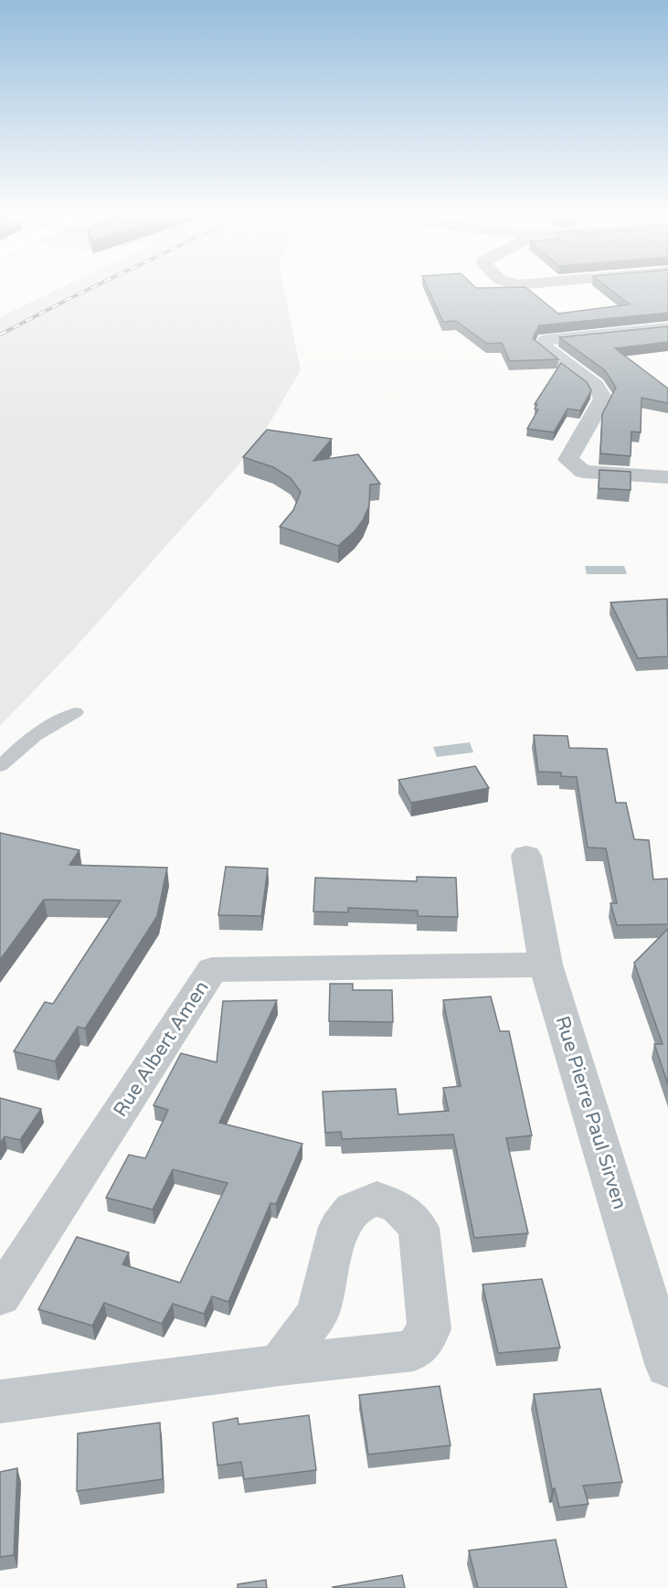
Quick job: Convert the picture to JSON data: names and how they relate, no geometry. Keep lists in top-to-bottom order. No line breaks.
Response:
{"streets":{"street":["Rue Albert Amen","Rue Pierre Paul Sirven"]},"crossings":[["Rue Albert Amen","Rue Pierre Paul Sirven"]]}
